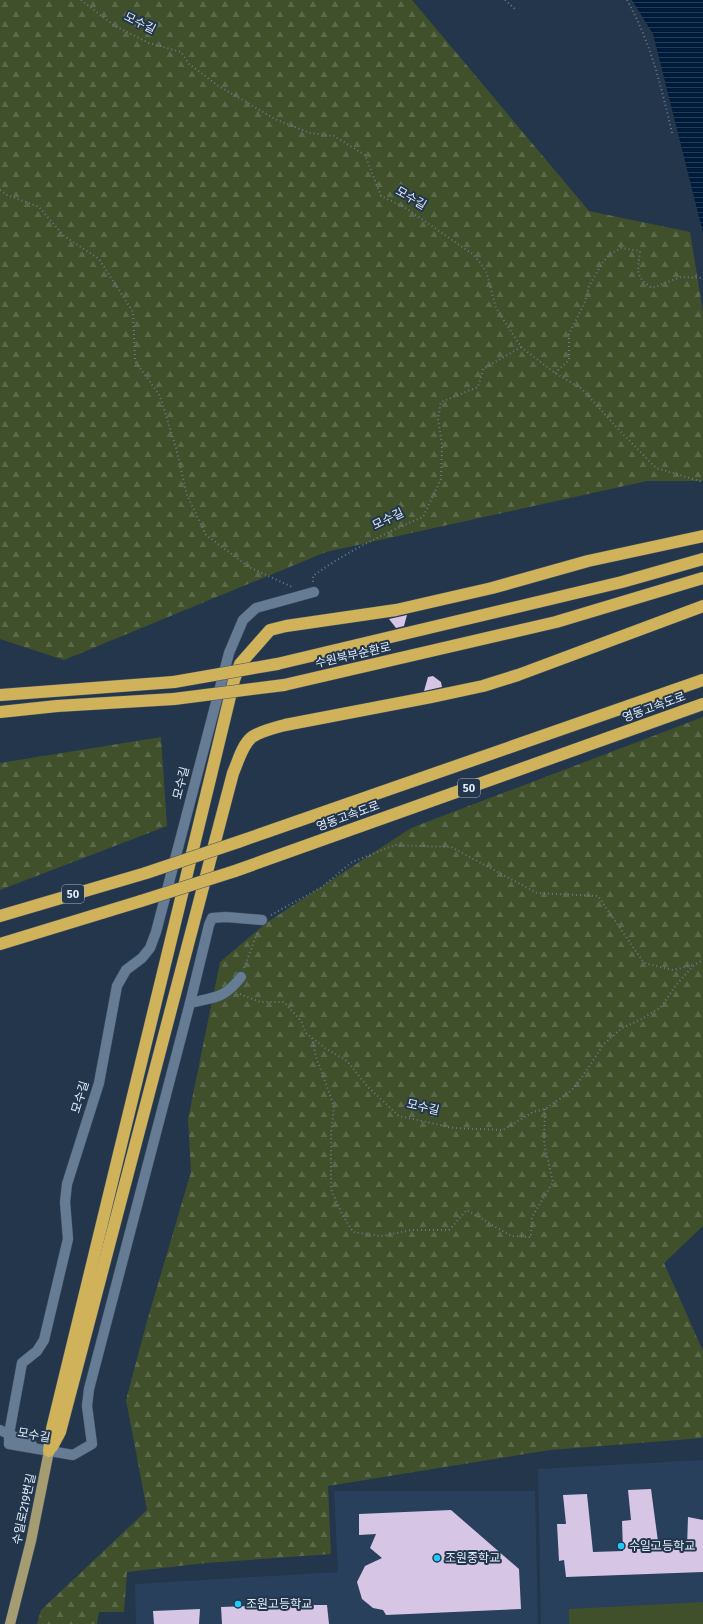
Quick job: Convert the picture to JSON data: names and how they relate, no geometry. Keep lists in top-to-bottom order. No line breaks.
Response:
{"streets":{"highway":["수원북부순환로","영동고속도로","50"],"main road":["수일로219번길"],"street":["모수길"]},"crossings":[["모수길","수일로219번길"]],"places":["수일고등학교","조원중학교","조원고등학교"]}
